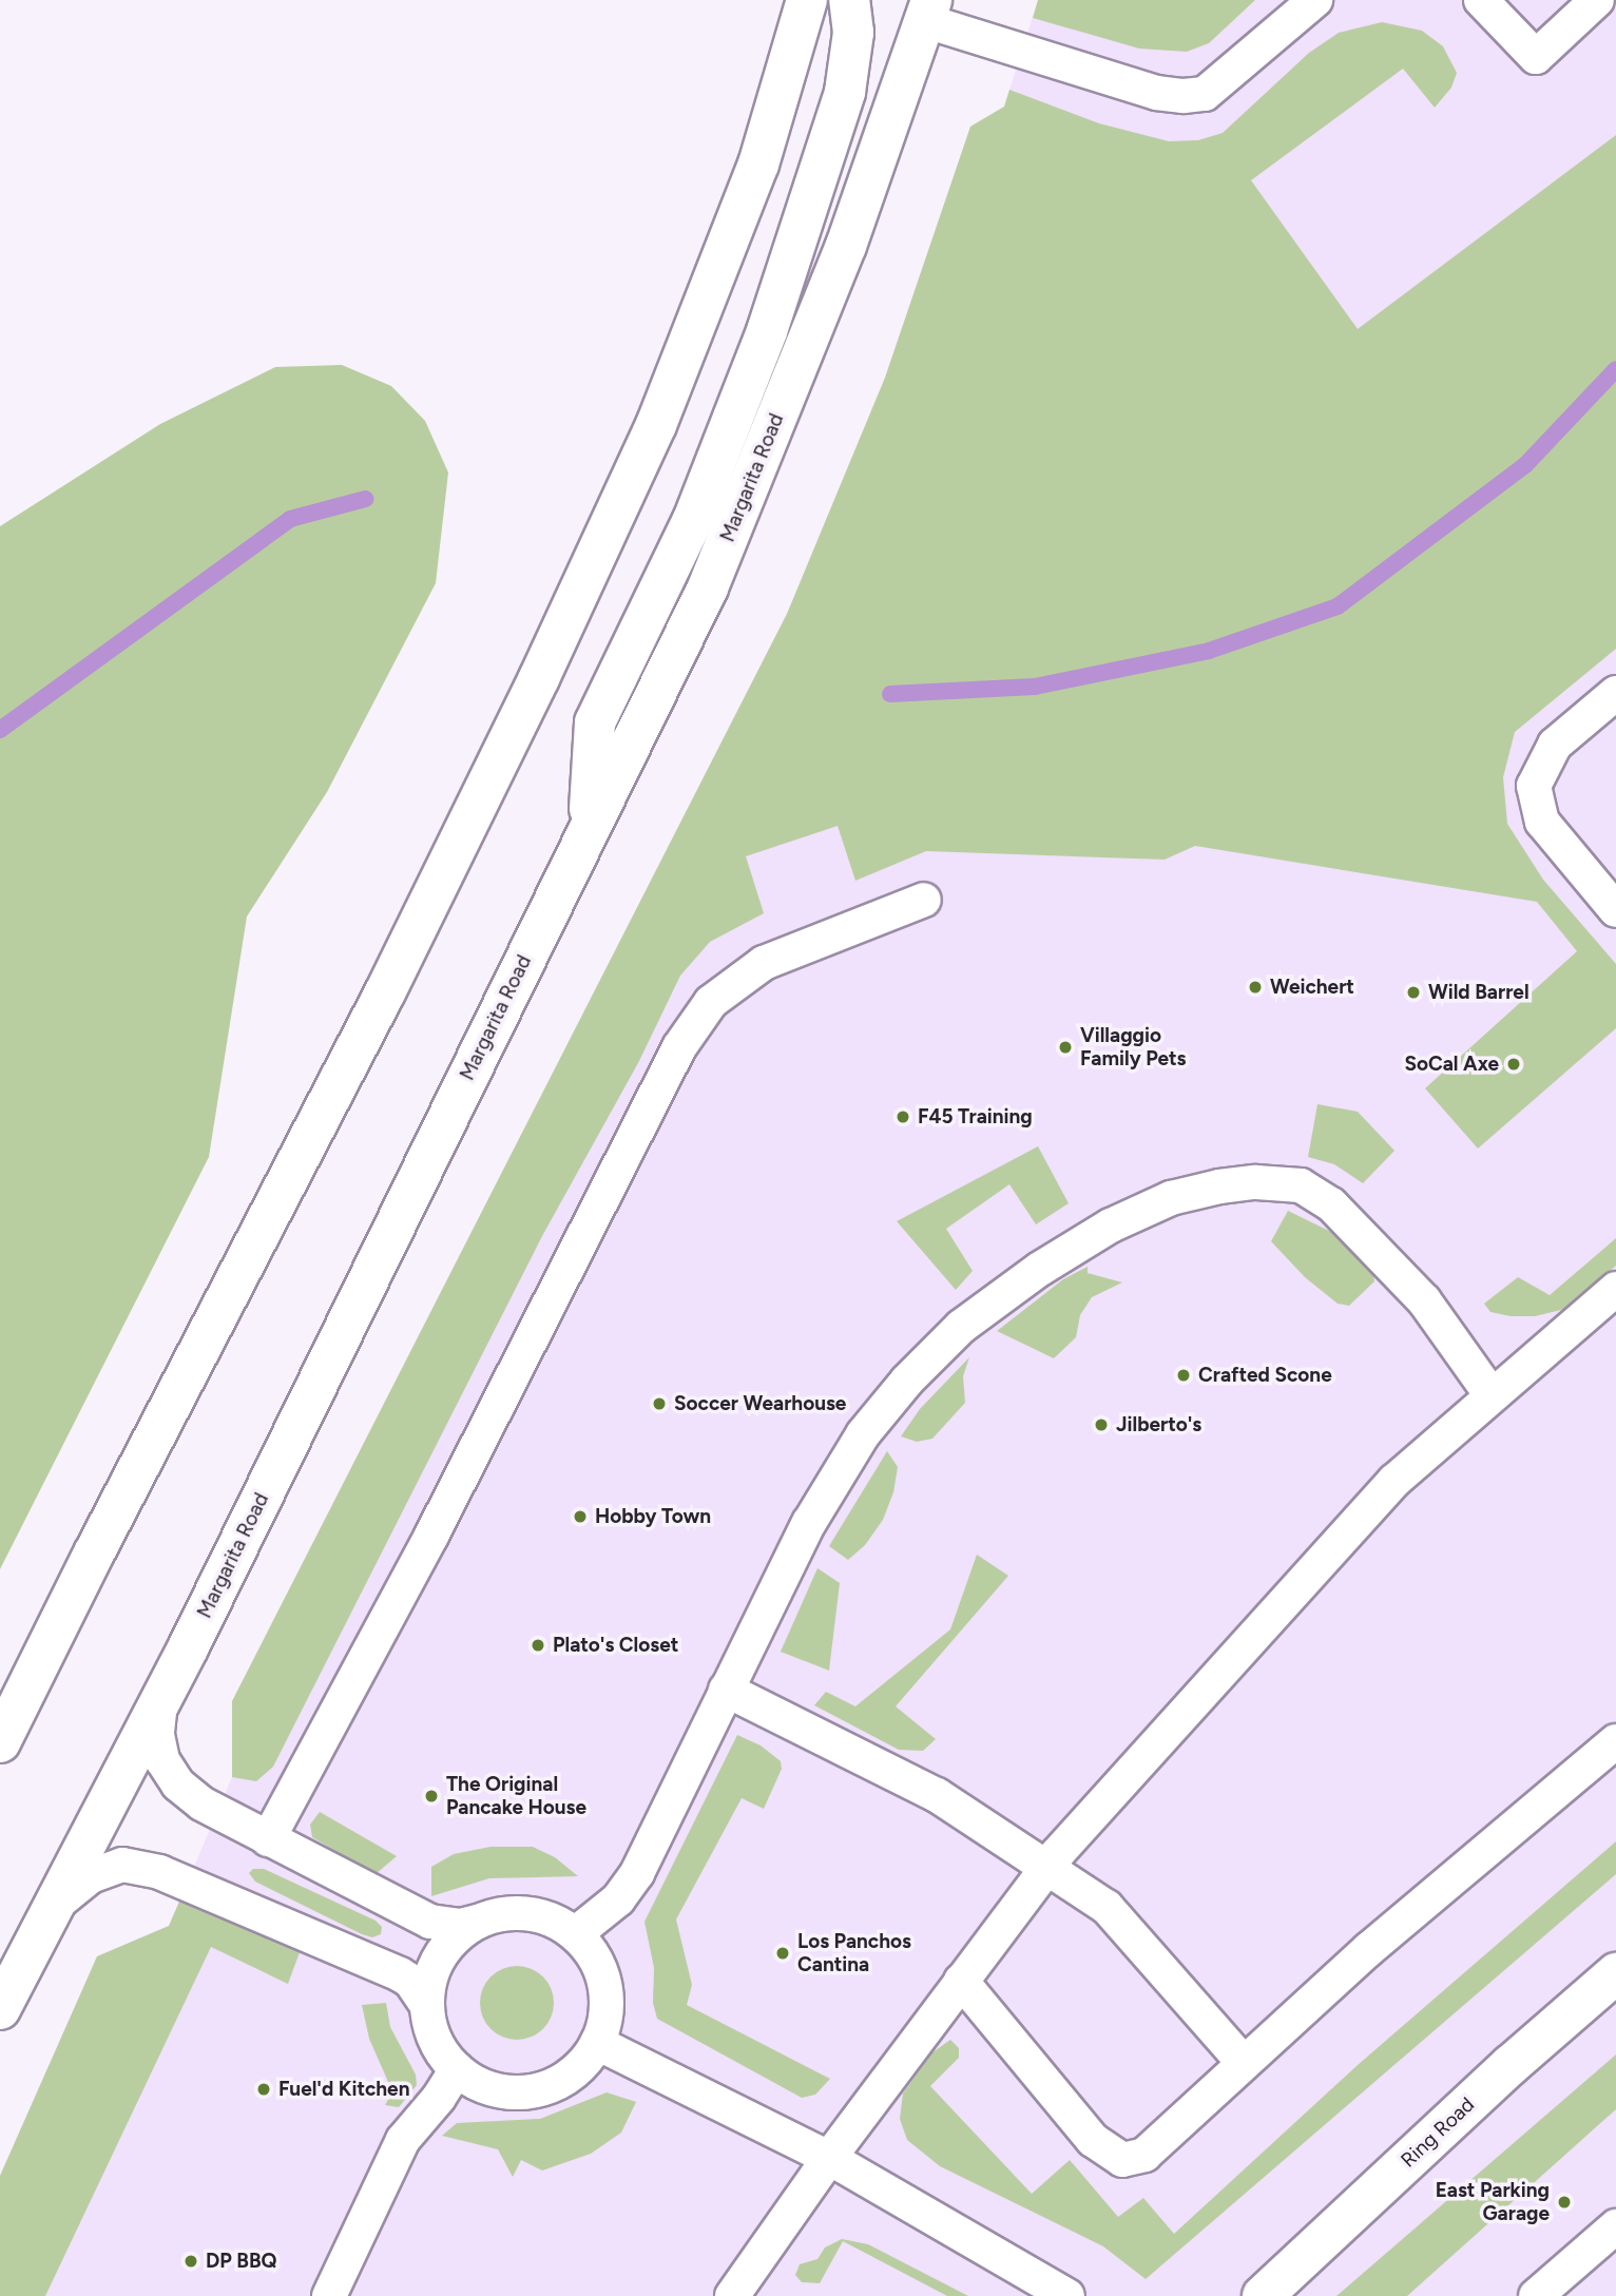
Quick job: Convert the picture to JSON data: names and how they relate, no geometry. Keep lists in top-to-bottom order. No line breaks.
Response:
{"streets":{"main road":["Margarita Road","Ring Road"]},"places":["Weichert","Wild Barrel","Villaggio Family Pets","SoCal Axe","F45 Training","Crafted Scone","Soccer Wearhouse","Jilberto's","Hobby Town","Plato's Closet","The Original Pancake House","Los Panchos Cantina","Fuel'd Kitchen","East Parking Garage","DP BBQ"]}
